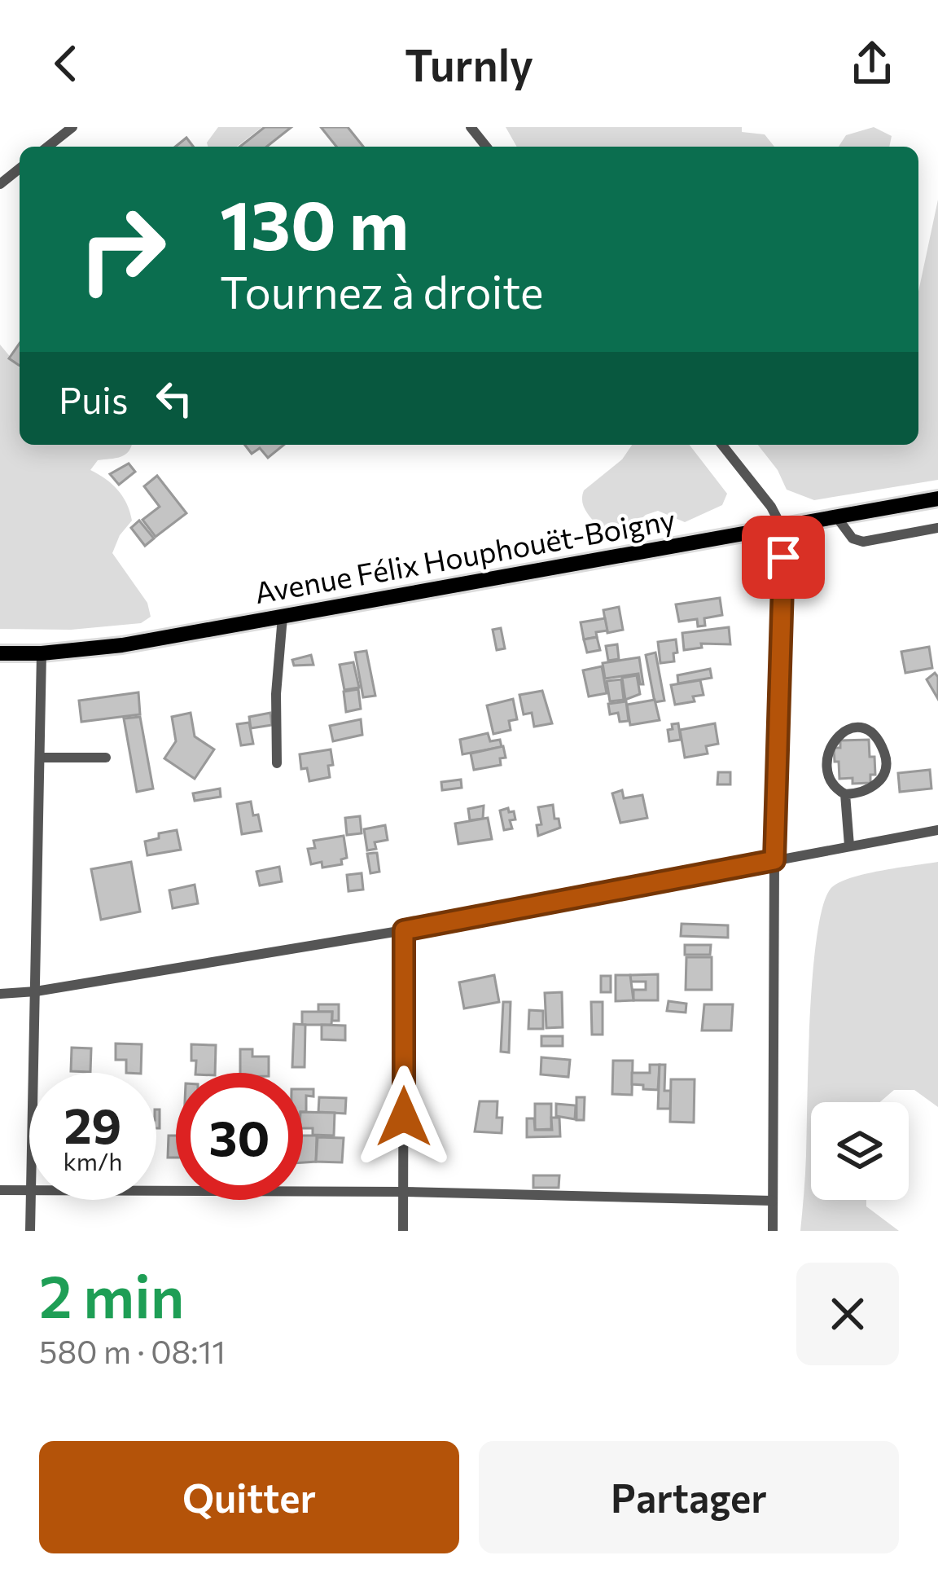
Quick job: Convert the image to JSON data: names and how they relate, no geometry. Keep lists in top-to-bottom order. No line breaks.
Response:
{"streets":{"highway":["Avenue Félix Houphouët-Boigny"]},"page":{"header":"Turnly","turn":["130 m","Tournez à droite"],"then":"Puis","speed":"29 km/h","limit":"30","heading":["2 min","580 m · 08:11"],"buttons":["Quitter","Partager"]}}
